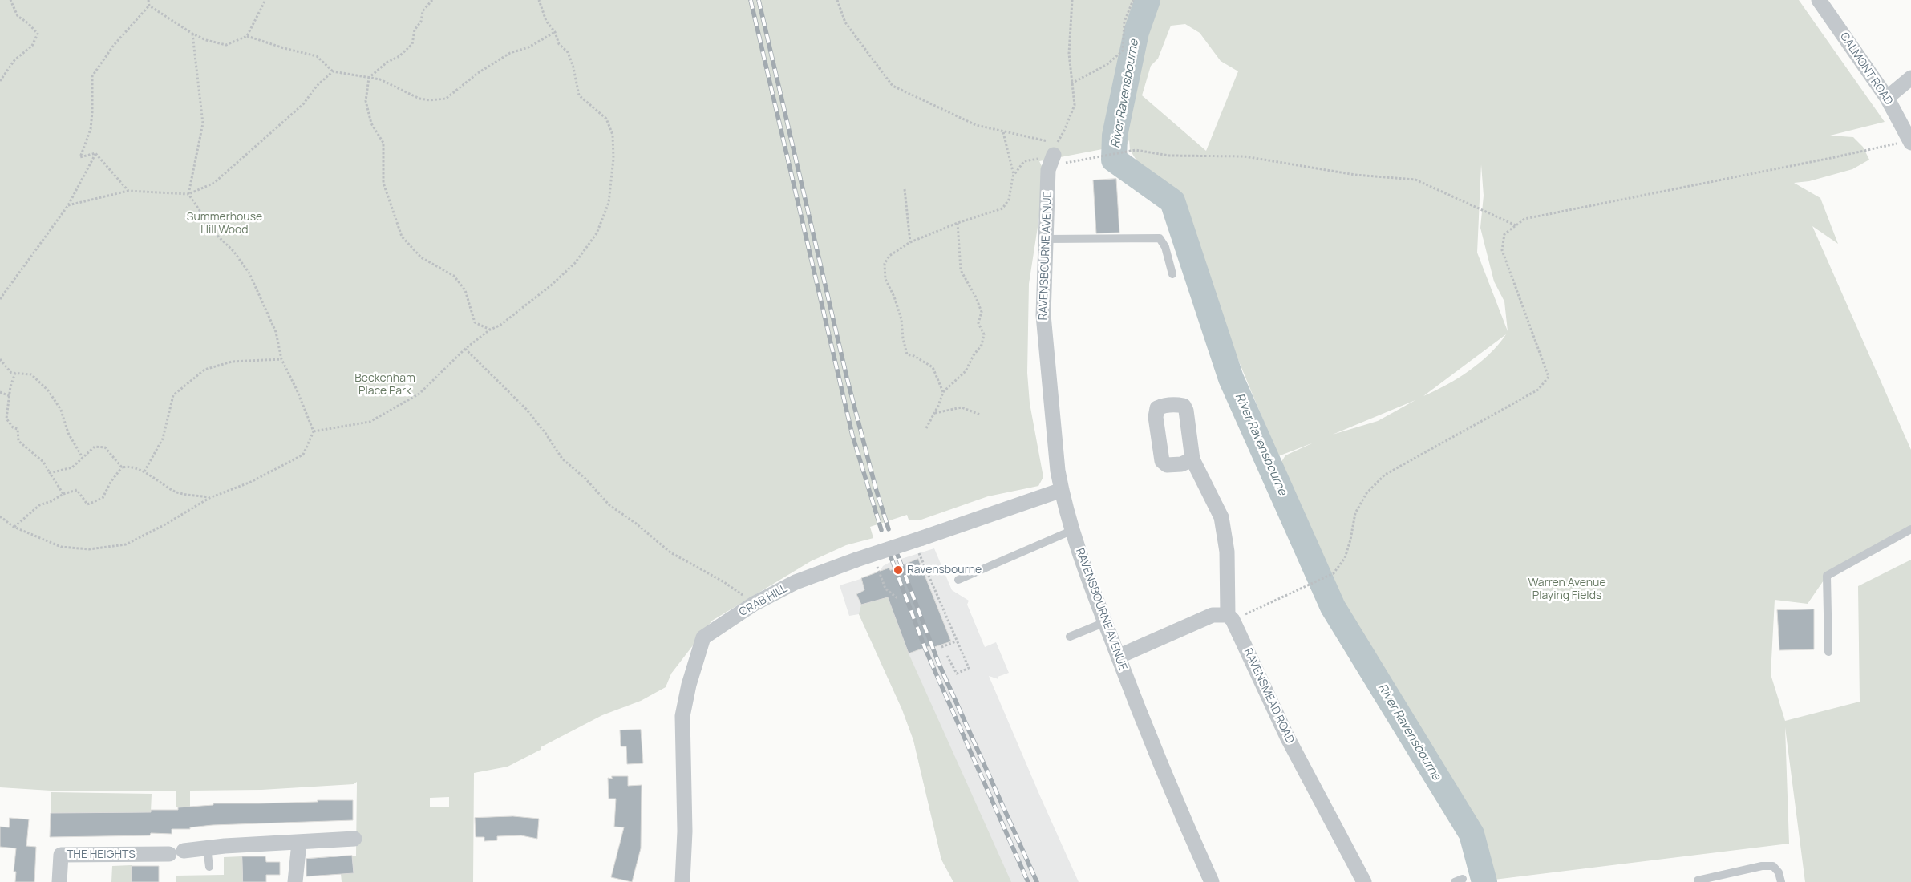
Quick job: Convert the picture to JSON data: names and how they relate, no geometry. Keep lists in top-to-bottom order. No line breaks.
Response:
{"streets":{"street":["CALMONT ROAD","RAVENSBOURNE AVENUE","CRAB HILL","RAVENSMEAD ROAD","THE HEIGHTS"]},"crossings":[["RAVENSBOURNE AVENUE","CRAB HILL"]],"water":["River Ravensbourne"],"parks":["Summerhouse Hill Wood","Beckenham Place Park","Warren Avenue Playing Fields"],"places":["Ravensbourne"]}
